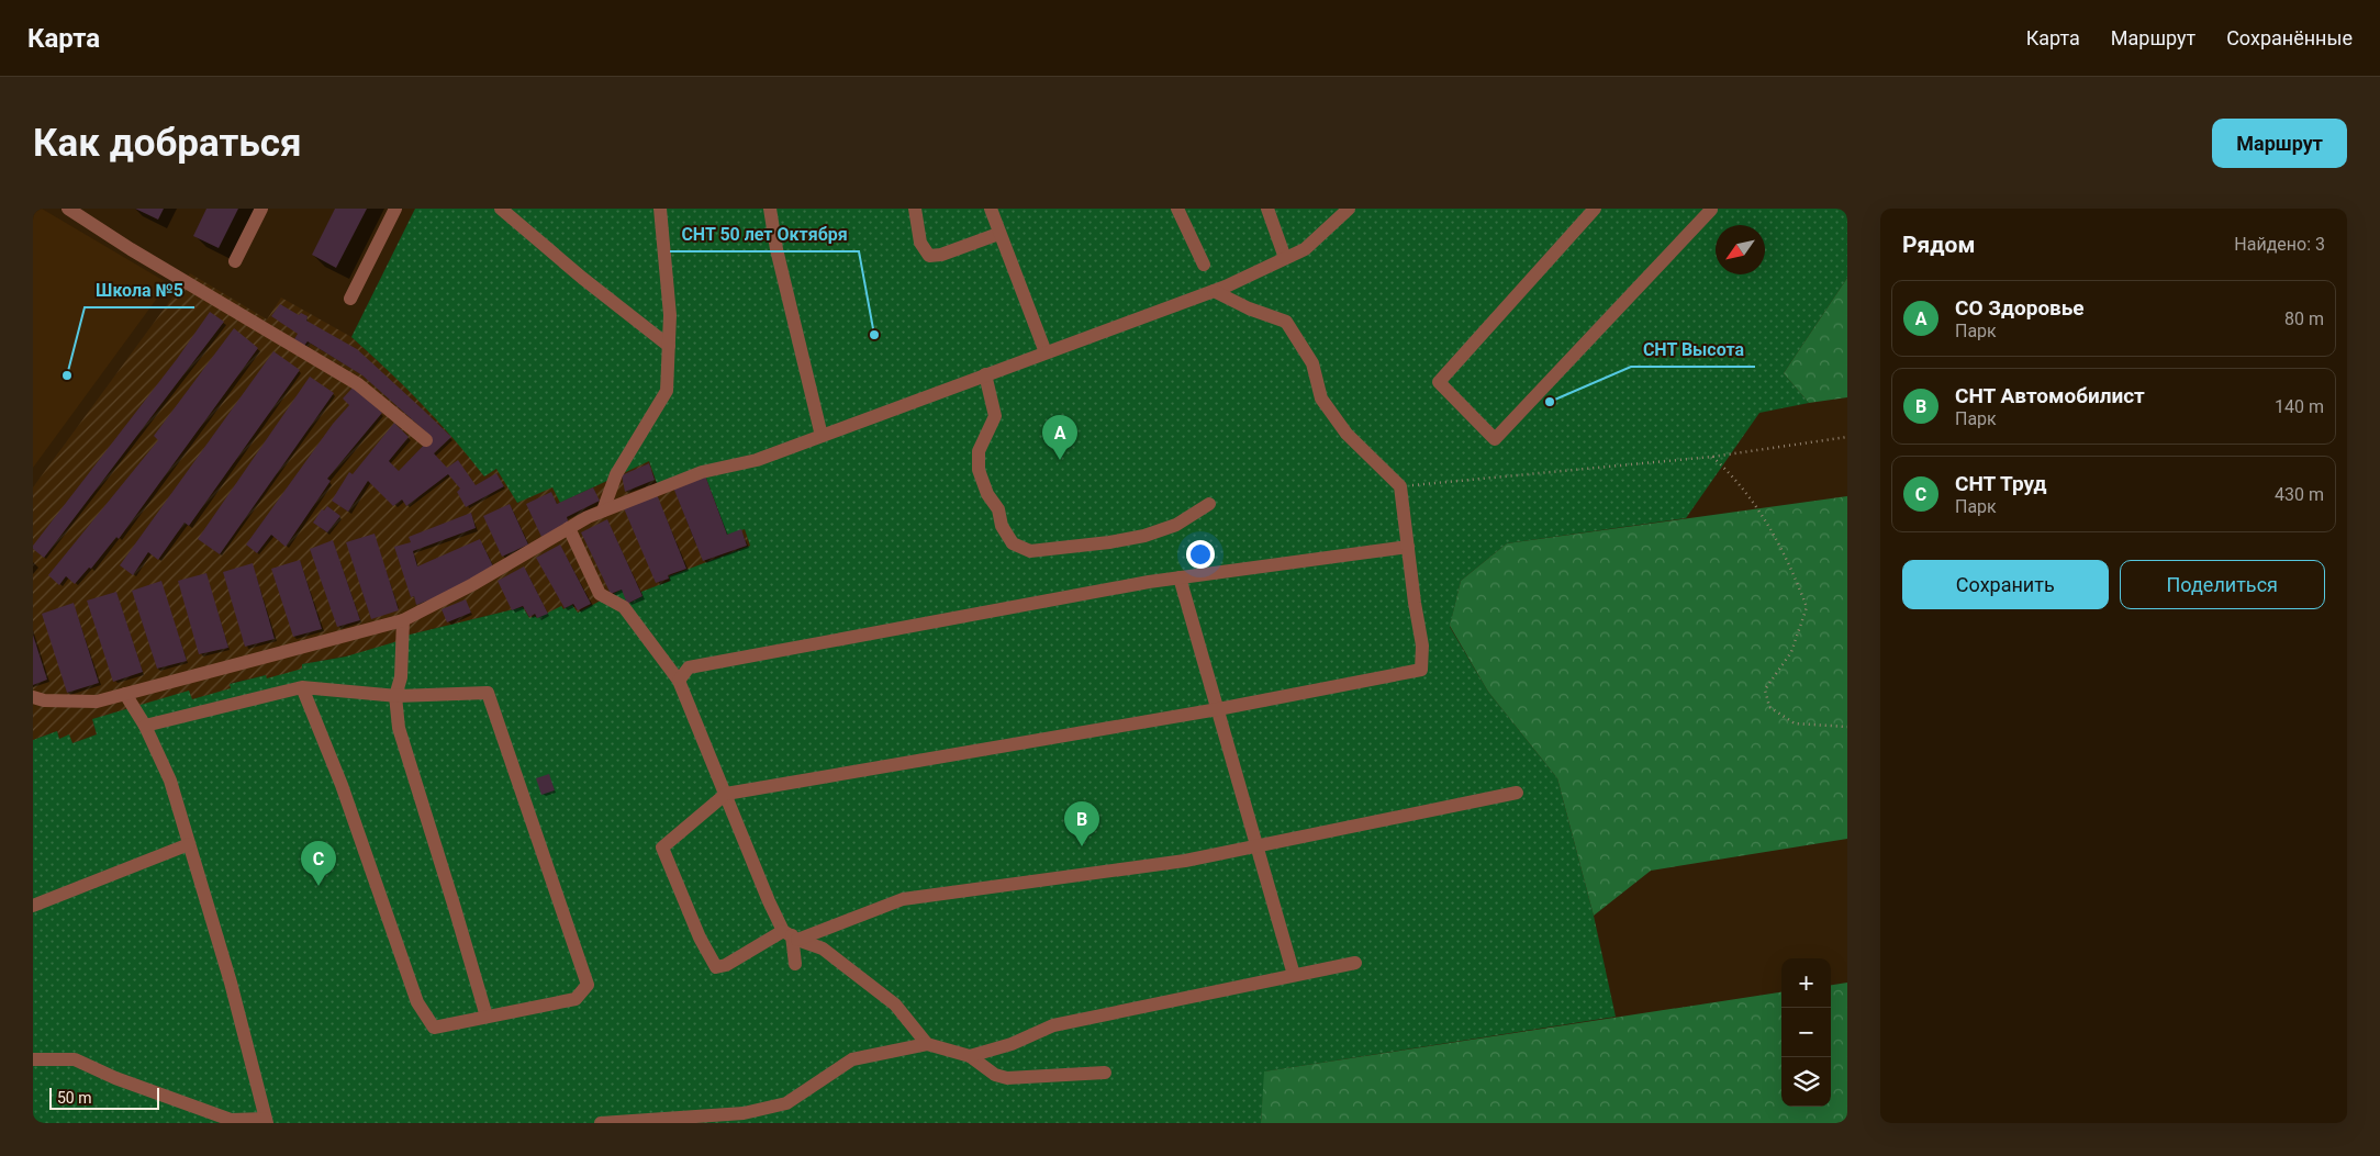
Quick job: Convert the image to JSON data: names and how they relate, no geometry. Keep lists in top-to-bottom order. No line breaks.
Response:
{"places":["СНТ 50 лет Октября","Школа №5","СНТ Высота"],"scale_bar":"50 m","north":"bottom left","page":{"header":"Карта","nav":["Карта","Маршрут","Сохранённые"],"buttons":["Маршрут",["Сохранить","Поделиться"]],"title":"Как добраться","heading":["Рядом","Найдено: 3"],"list":[{"mark":"A","name":"СО Здоровье","note":"Парк","value":"80 m"},{"mark":"B","name":"СНТ Автомобилист","note":"Парк","value":"140 m"},{"mark":"C","name":"СНТ Труд","note":"Парк","value":"430 m"}],"pins":["A","B","C"],"map_buttons":["+","−"],"scale":"50 m"}}
